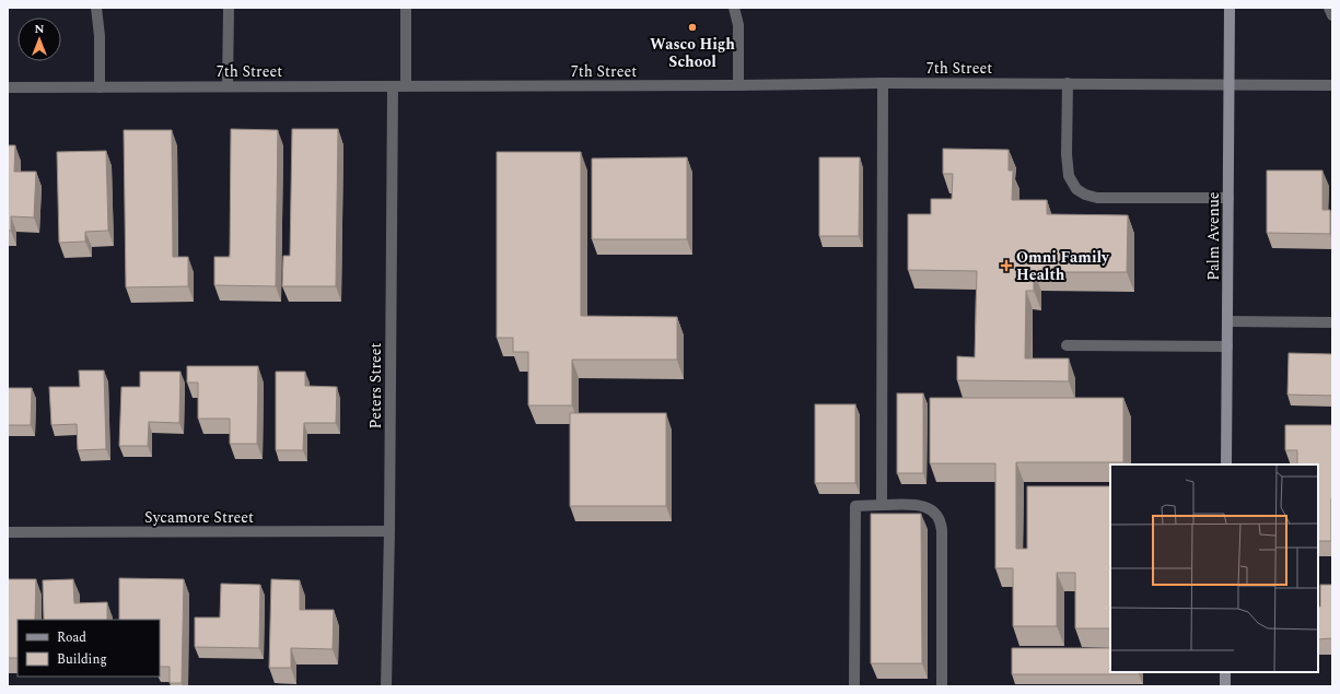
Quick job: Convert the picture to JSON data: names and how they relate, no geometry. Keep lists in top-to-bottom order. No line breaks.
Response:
{"streets":{"main road":["Palm Avenue"],"street":["7th Street","Peters Street","Sycamore Street"]},"crossings":[["7th Street","Palm Avenue"],["7th Street","Peters Street"],["Peters Street","Sycamore Street"]],"places":{"other":["Wasco High School"],"health":["Omni Family Health"]},"legend":["Road","Building"],"north":"top"}
